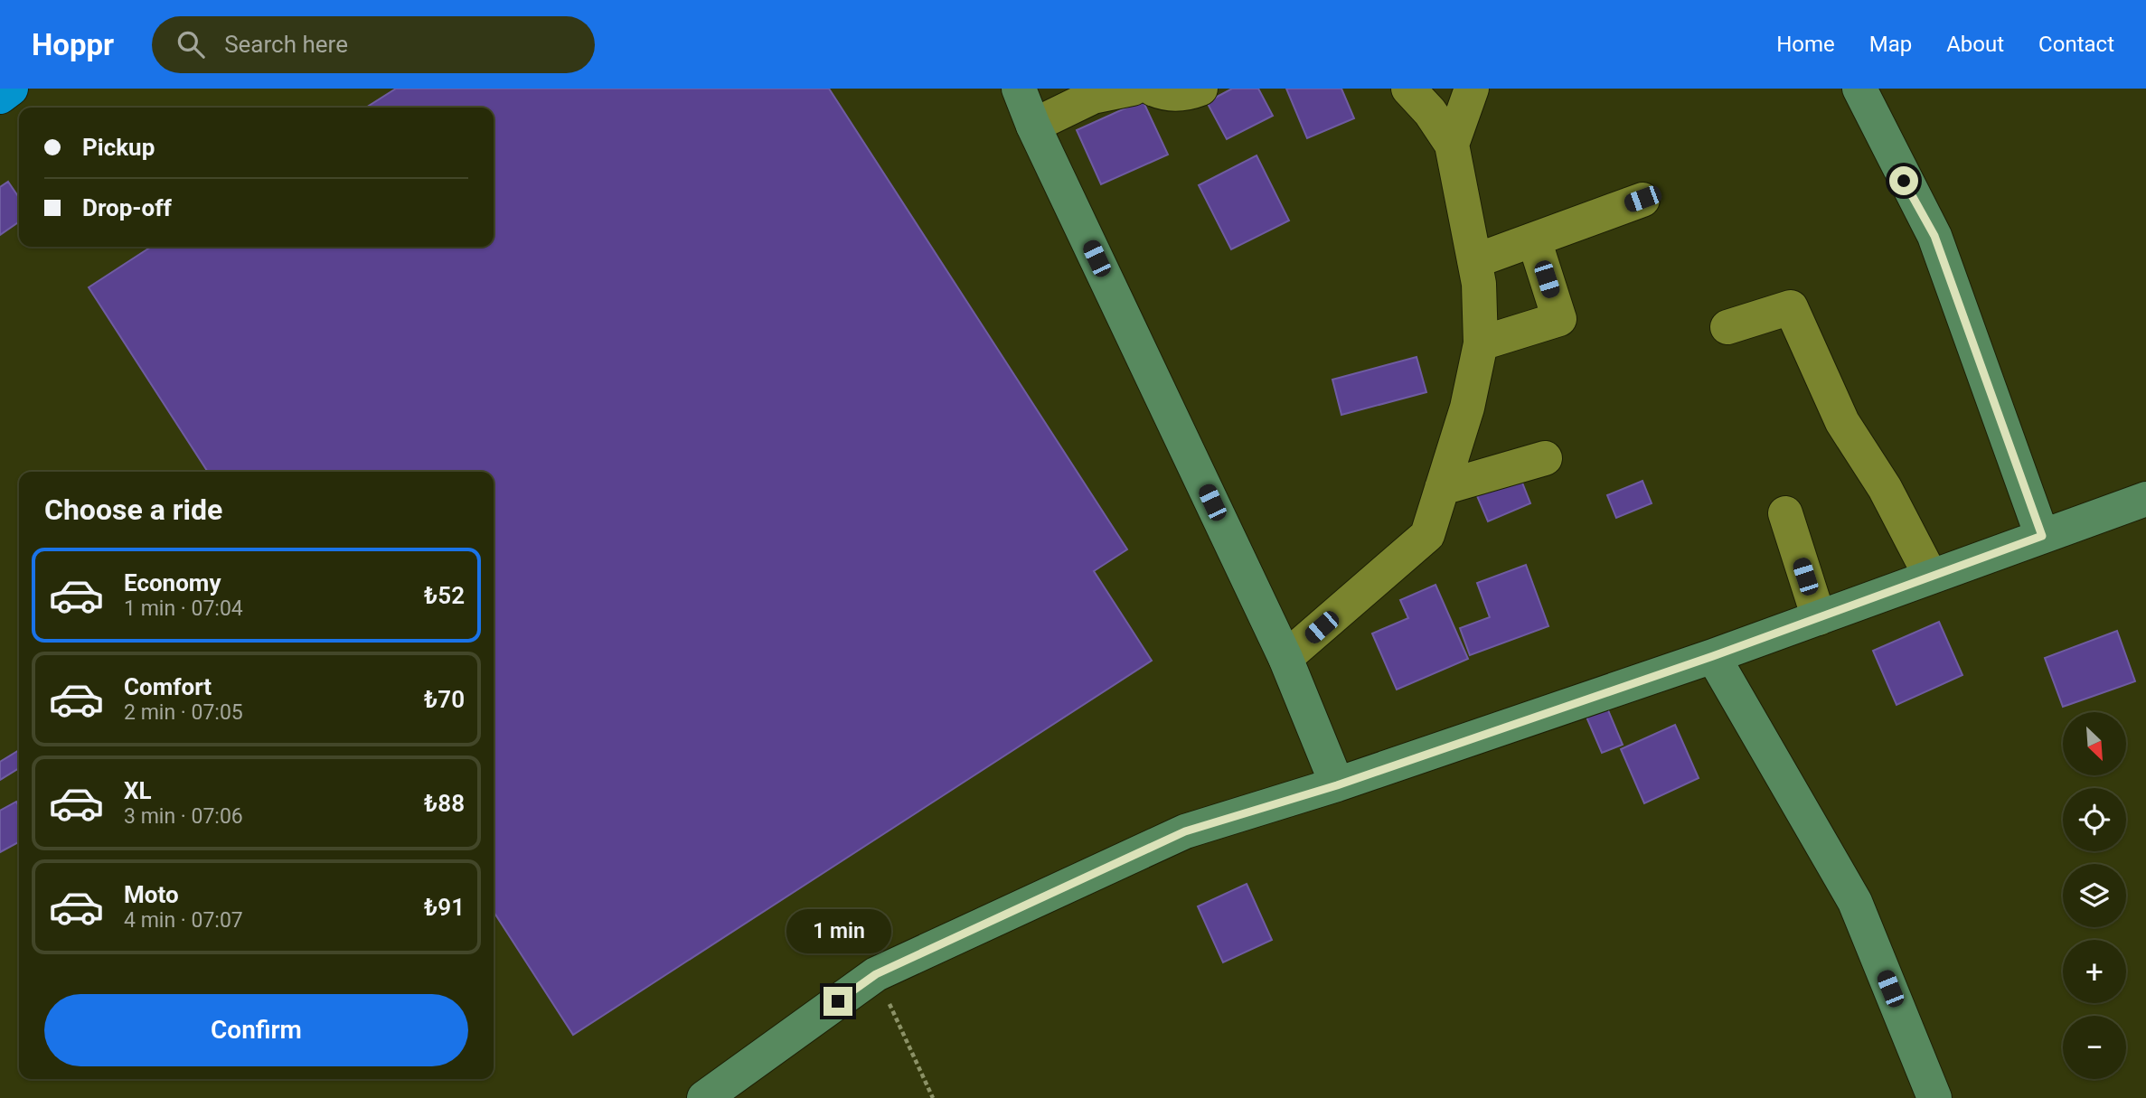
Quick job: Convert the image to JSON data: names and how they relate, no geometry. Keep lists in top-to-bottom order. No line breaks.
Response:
{"north":"bottom right","page":{"header":"Hoppr","search":"Search here","nav":["Home","Map","About","Contact"],"banner":["Pickup","Drop-off"],"heading":"Choose a ride","list":[{"name":"Economy","note":"1 min · 07:04","value":"₺52"},{"name":"Comfort","note":"2 min · 07:05","value":"₺70"},{"name":"XL","note":"3 min · 07:06","value":"₺88"},{"name":"Moto","note":"4 min · 07:07","value":"₺91"}],"map_buttons":["+","−"],"bubble":"1 min","buttons":"Confirm"}}
